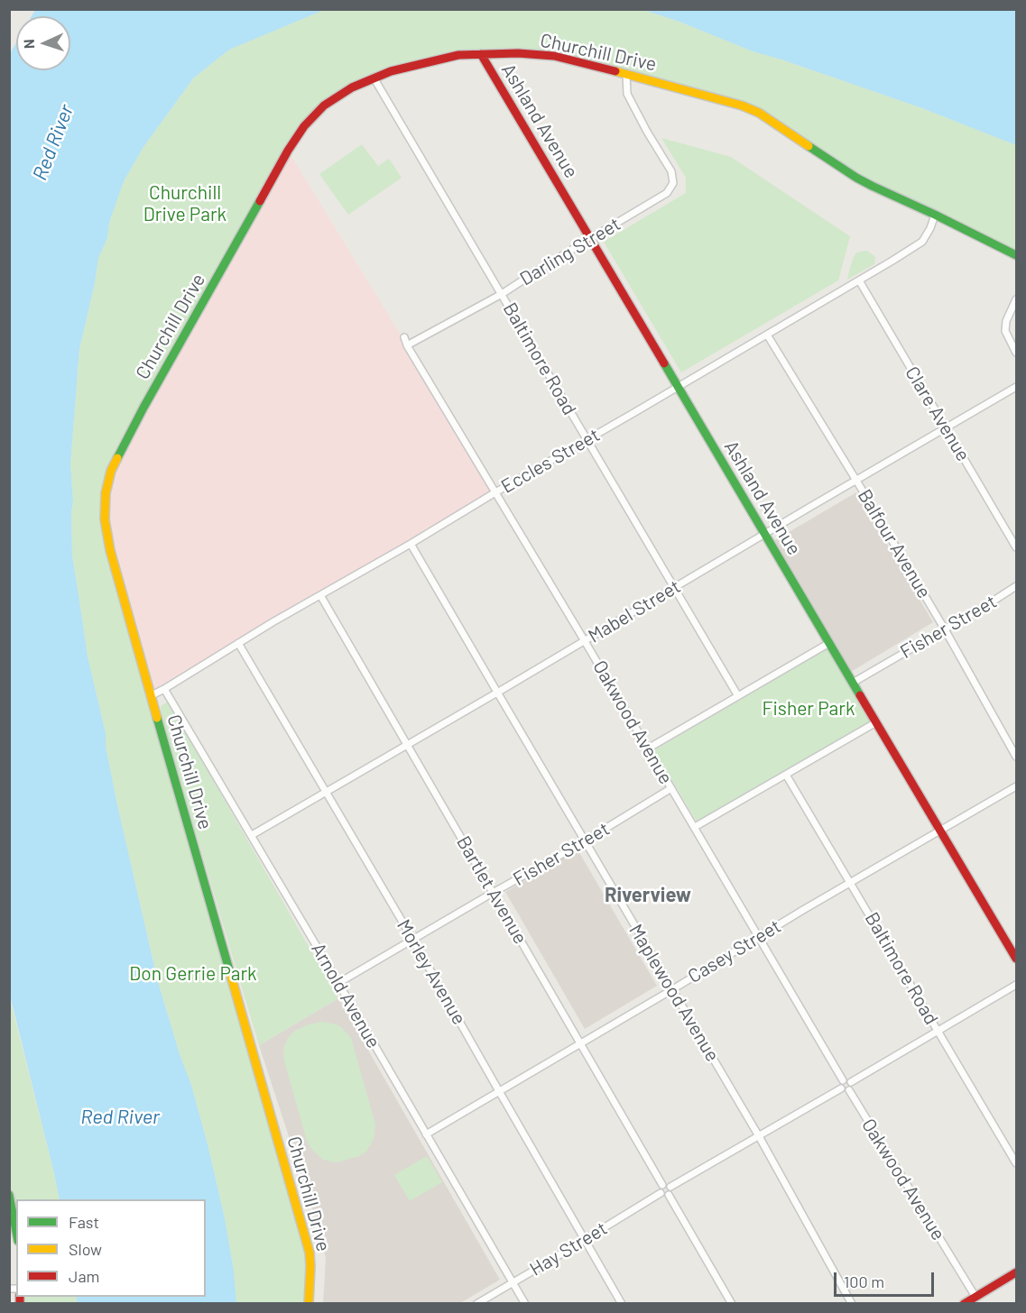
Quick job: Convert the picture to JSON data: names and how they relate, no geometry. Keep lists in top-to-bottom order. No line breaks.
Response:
{"streets":{"street":["Churchill Drive","Ashland Avenue","Darling Street","Baltimore Road","Clare Avenue","Eccles Street","Balfour Avenue","Mabel Street","Fisher Street","Oakwood Avenue","Bartlet Avenue","Casey Street","Morley Avenue","Maplewood Avenue","Arnold Avenue","Hay Street"]},"crossings":[["Churchill Drive","Ashland Avenue"],["Churchill Drive","Darling Street"],["Churchill Drive","Baltimore Road"],["Churchill Drive","Eccles Street"],["Ashland Avenue","Darling Street"],["Ashland Avenue","Eccles Street"],["Ashland Avenue","Mabel Street"],["Ashland Avenue","Fisher Street"],["Ashland Avenue","Casey Street"],["Darling Street","Baltimore Road"],["Darling Street","Oakwood Avenue"],["Baltimore Road","Eccles Street"],["Baltimore Road","Mabel Street"],["Baltimore Road","Casey Street"],["Clare Avenue","Eccles Street"],["Clare Avenue","Mabel Street"],["Eccles Street","Balfour Avenue"],["Eccles Street","Oakwood Avenue"],["Eccles Street","Bartlet Avenue"],["Eccles Street","Morley Avenue"],["Eccles Street","Maplewood Avenue"],["Eccles Street","Arnold Avenue"],["Balfour Avenue","Mabel Street"],["Balfour Avenue","Fisher Street"],["Mabel Street","Oakwood Avenue"],["Mabel Street","Bartlet Avenue"],["Mabel Street","Morley Avenue"],["Mabel Street","Maplewood Avenue"],["Mabel Street","Arnold Avenue"],["Fisher Street","Oakwood Avenue"],["Fisher Street","Bartlet Avenue"],["Fisher Street","Morley Avenue"],["Fisher Street","Maplewood Avenue"],["Fisher Street","Arnold Avenue"],["Oakwood Avenue","Casey Street"],["Bartlet Avenue","Casey Street"],["Bartlet Avenue","Hay Street"],["Casey Street","Morley Avenue"],["Casey Street","Maplewood Avenue"],["Casey Street","Arnold Avenue"],["Morley Avenue","Hay Street"],["Arnold Avenue","Hay Street"]],"districts":["Riverview"],"water":["Red River"],"parks":["Churchill Drive Park","Fisher Park","Don Gerrie Park"],"legend":["Fast","Slow","Jam"],"scale_bar":"100 m","north":"left"}
